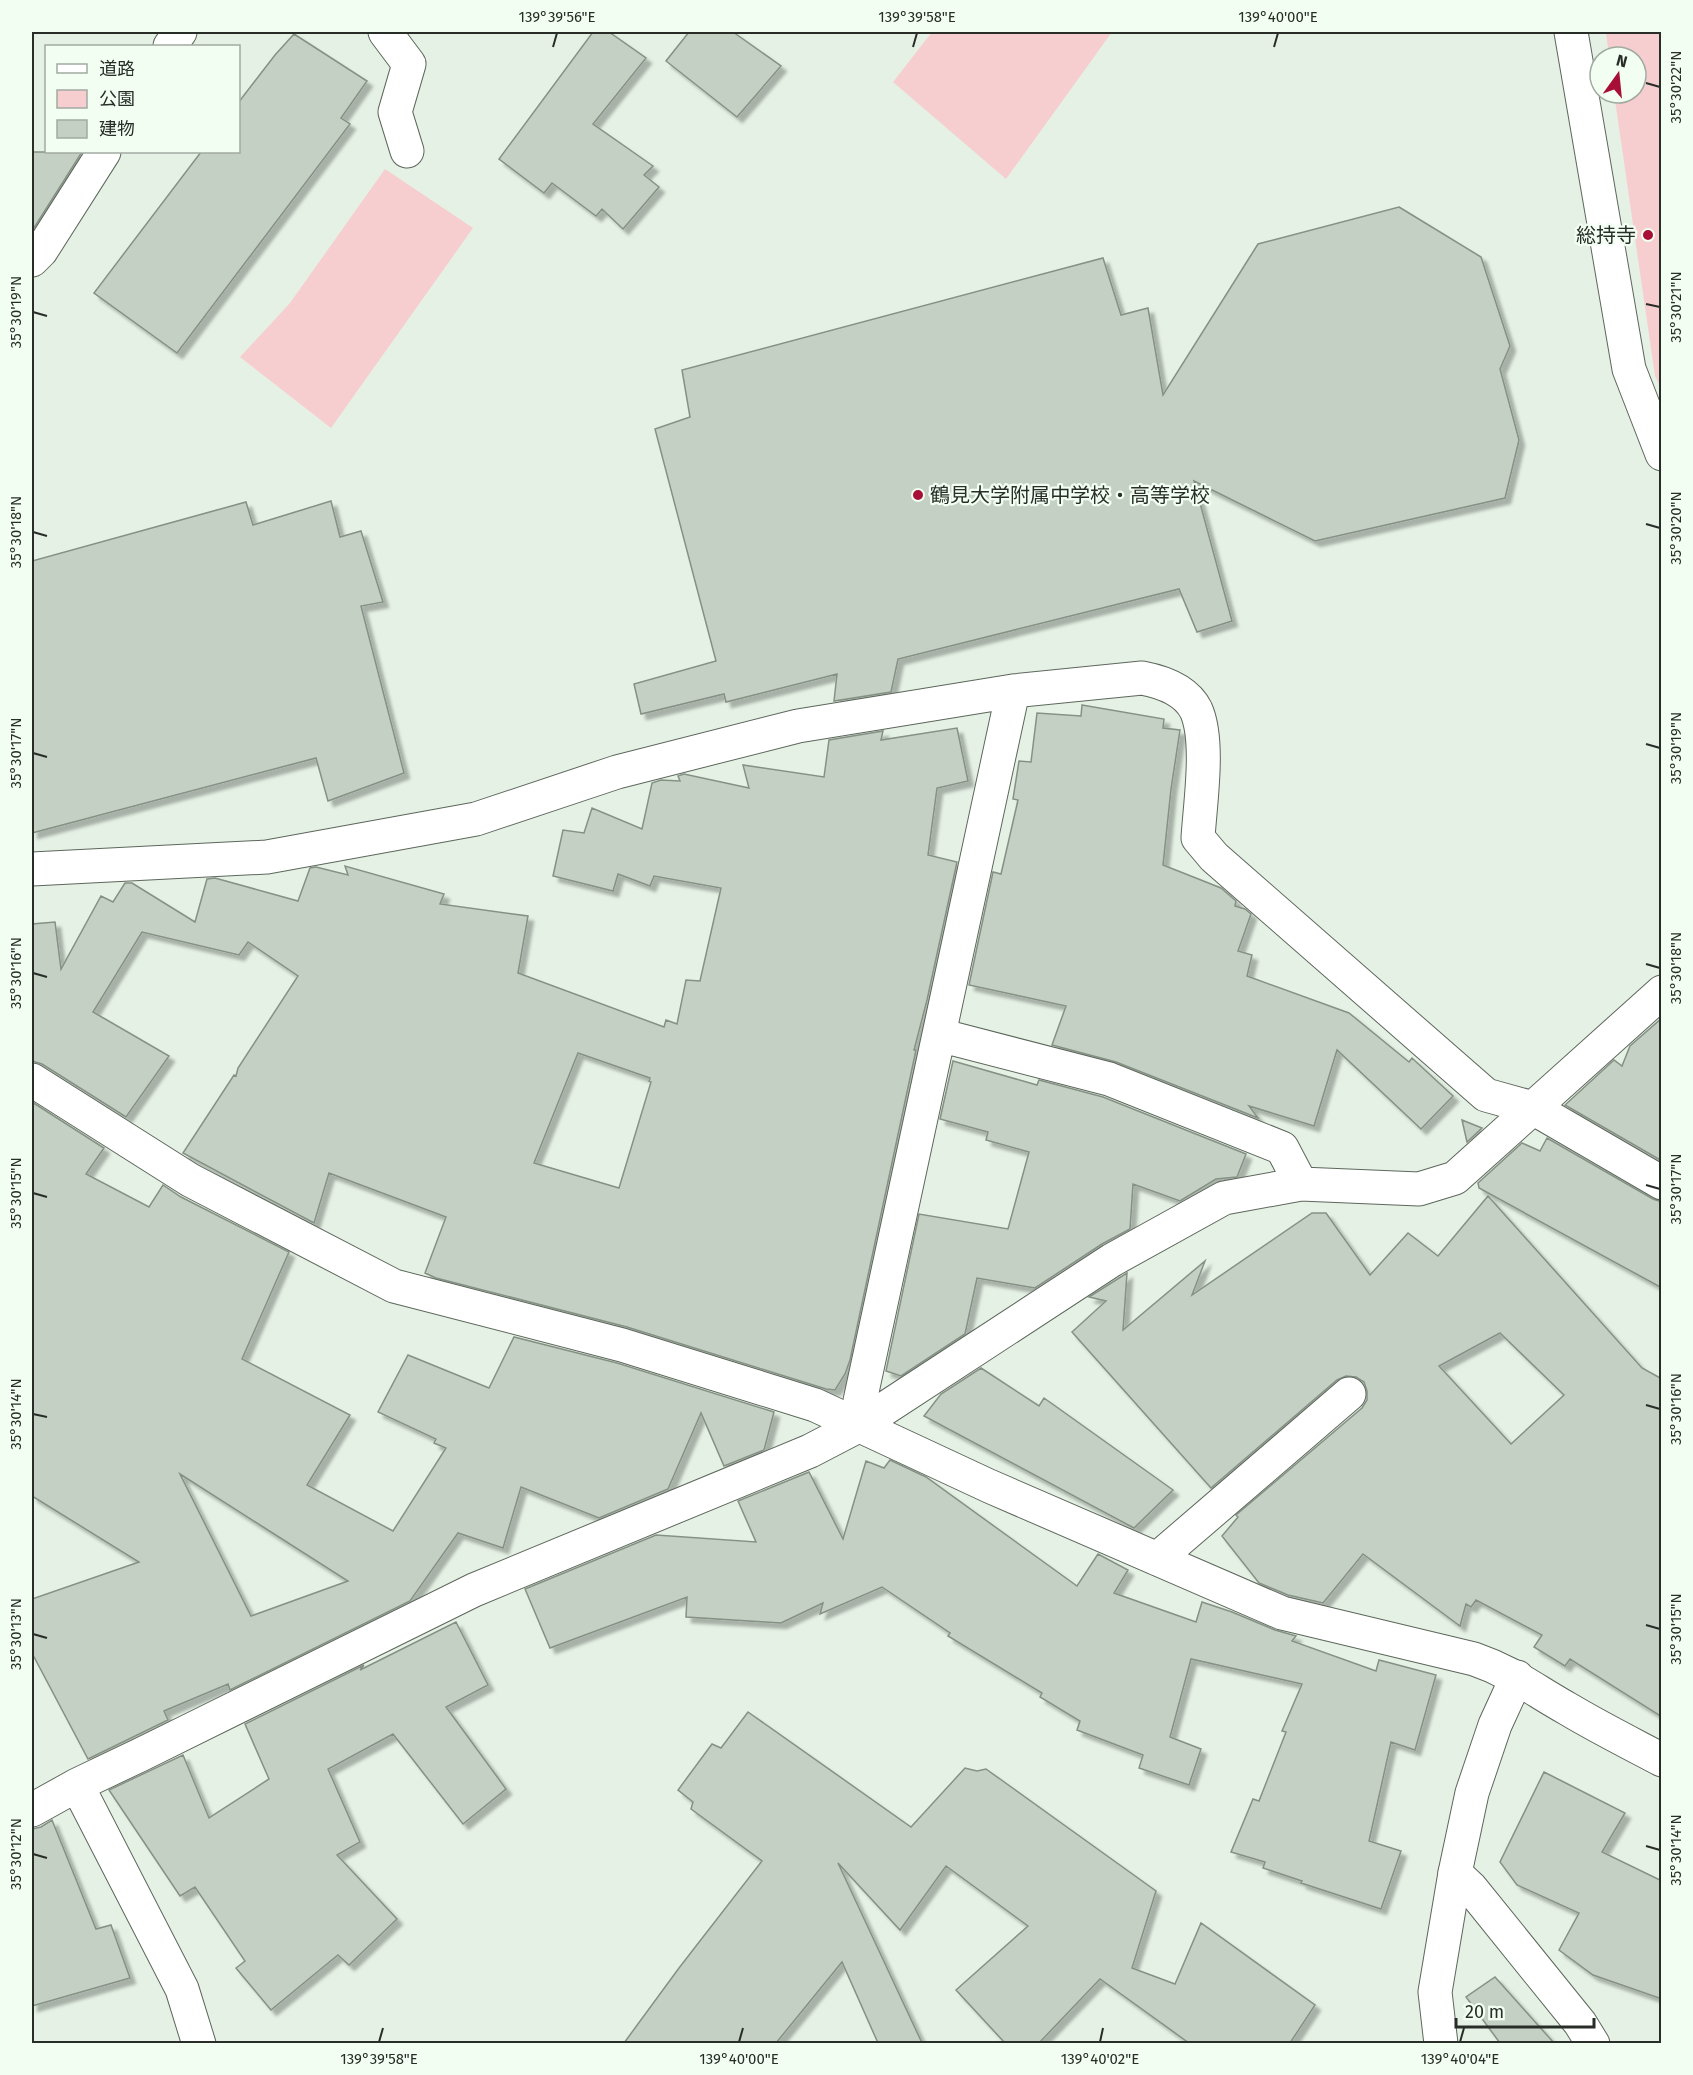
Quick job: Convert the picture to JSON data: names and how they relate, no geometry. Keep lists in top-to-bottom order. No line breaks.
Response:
{"places":["総持寺","鶴見大学附属中学校・高等学校"],"legend":["道路","公園","建物"],"scale_bar":"20 m","north":"top","coordinates":["139°39'56\"E","139°39'58\"E","139°40'00\"E","35°30'22\"N","35°30'21\"N","35°30'19\"N","35°30'20\"N","35°30'18\"N","35°30'17\"N","35°30'16\"N","35°30'15\"N","35°30'14\"N","35°30'13\"N","35°30'12\"N","139°40'02\"E","139°40'04\"E"]}
